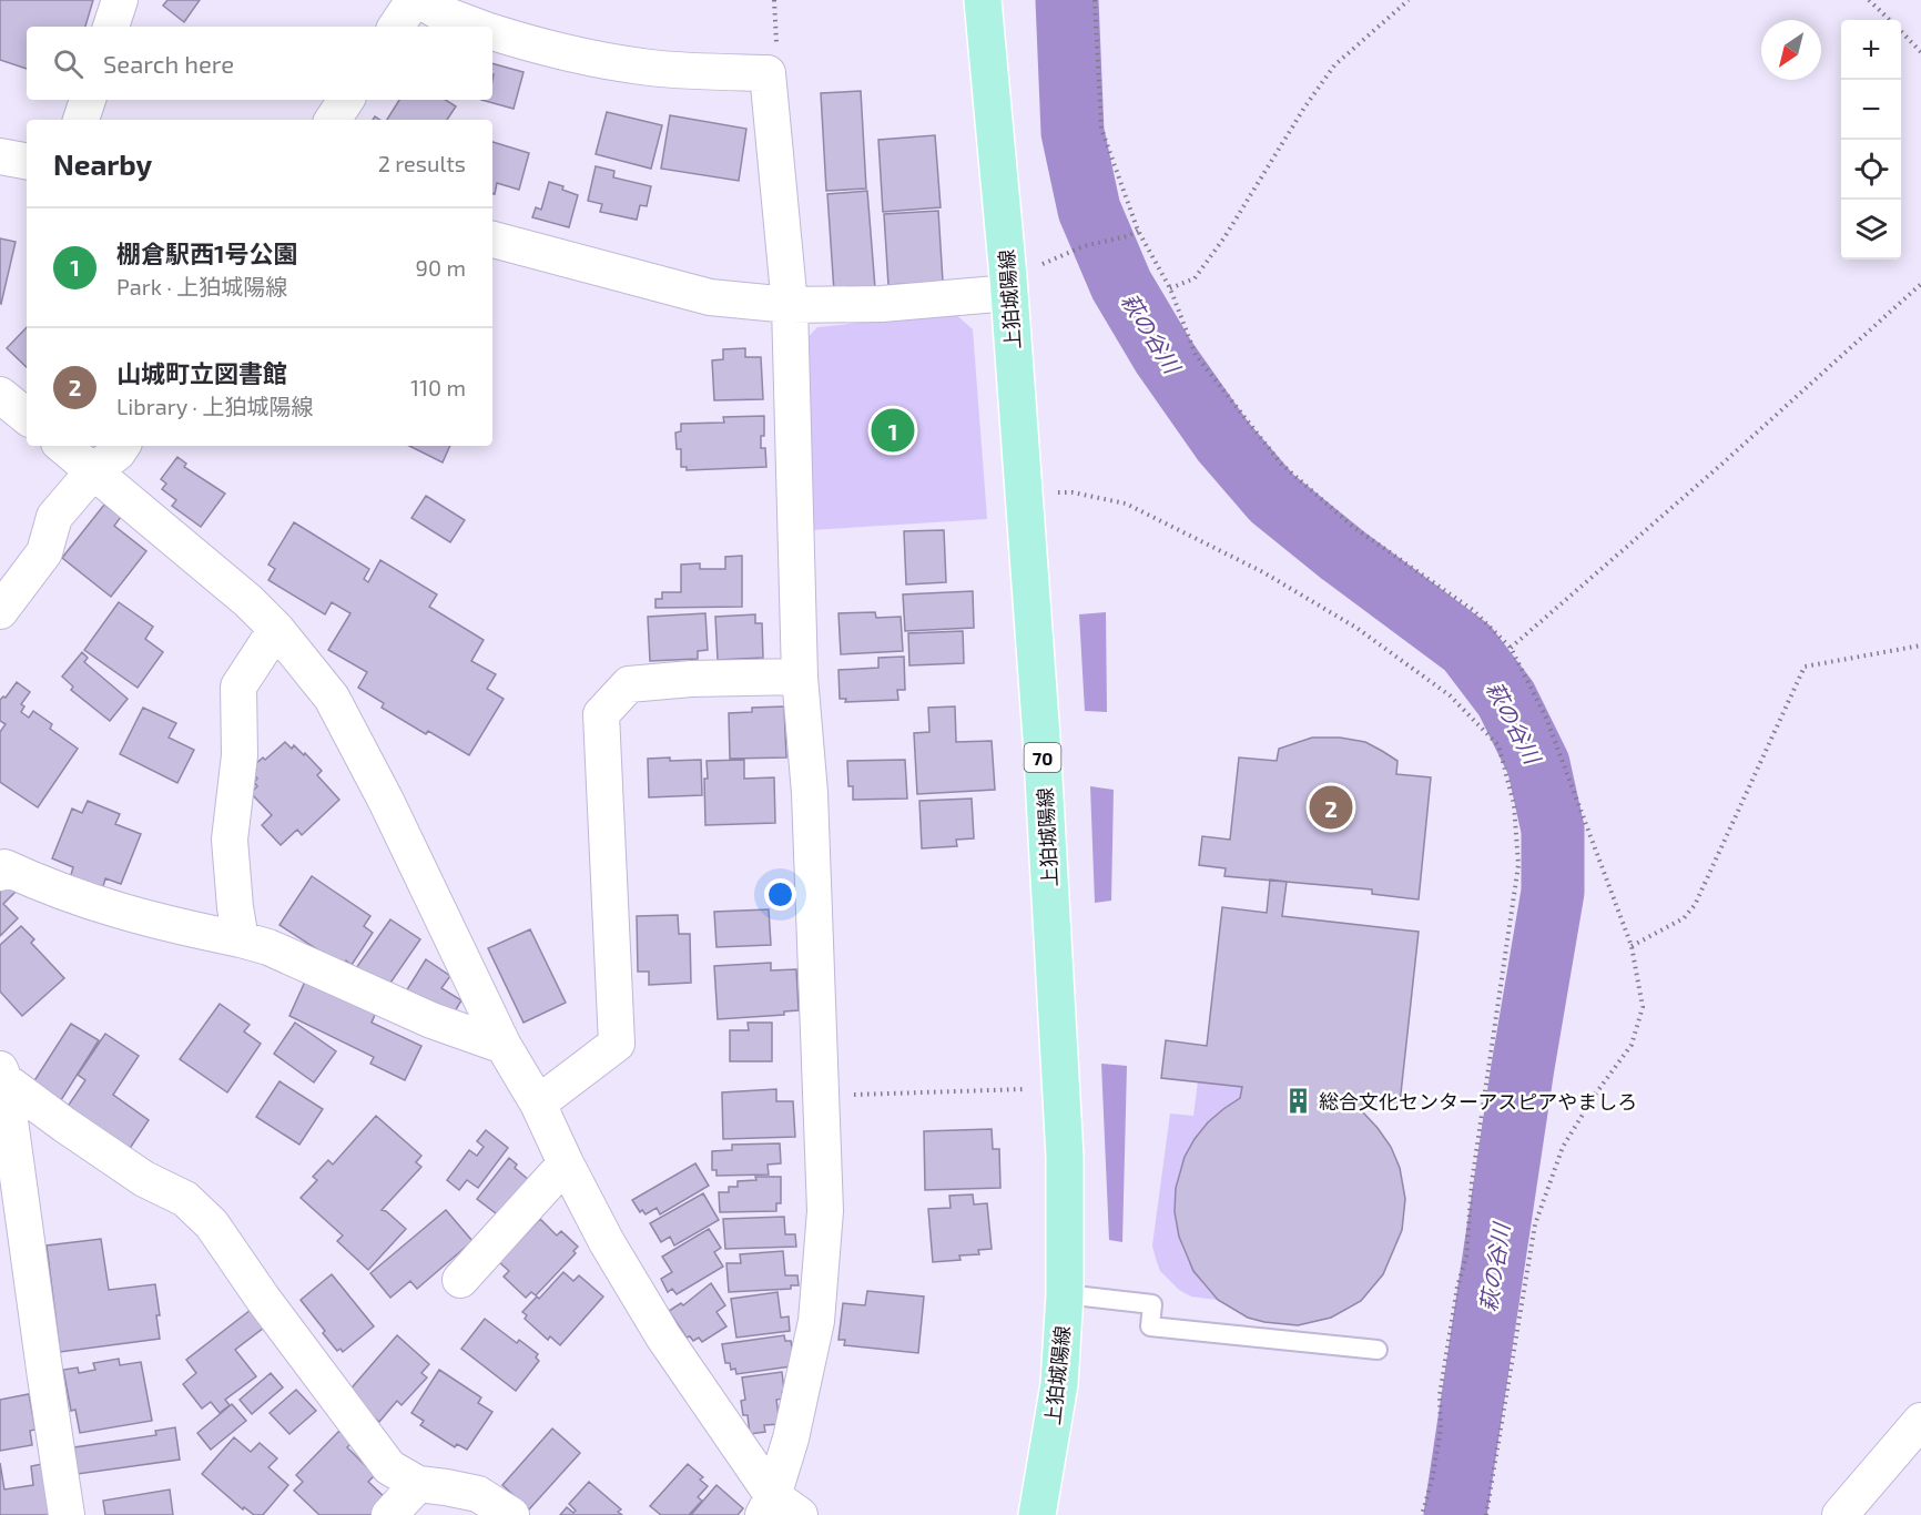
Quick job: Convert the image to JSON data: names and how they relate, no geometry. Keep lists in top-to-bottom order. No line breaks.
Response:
{"streets":{"main road":["上狛城陽線","70"]},"water":["萩の谷川"],"places":{"building":["総合文化センターアスピアやましろ"]},"north":"bottom left","page":{"map_buttons":["+","−"],"search":"Search here","heading":["Nearby","2 results"],"list":[{"mark":"1","name":"棚倉駅西1号公園","note":"Park · 上狛城陽線","value":"90 m"},{"mark":"2","name":"山城町立図書館","note":"Library · 上狛城陽線","value":"110 m"}],"pins":["1","2"]}}
